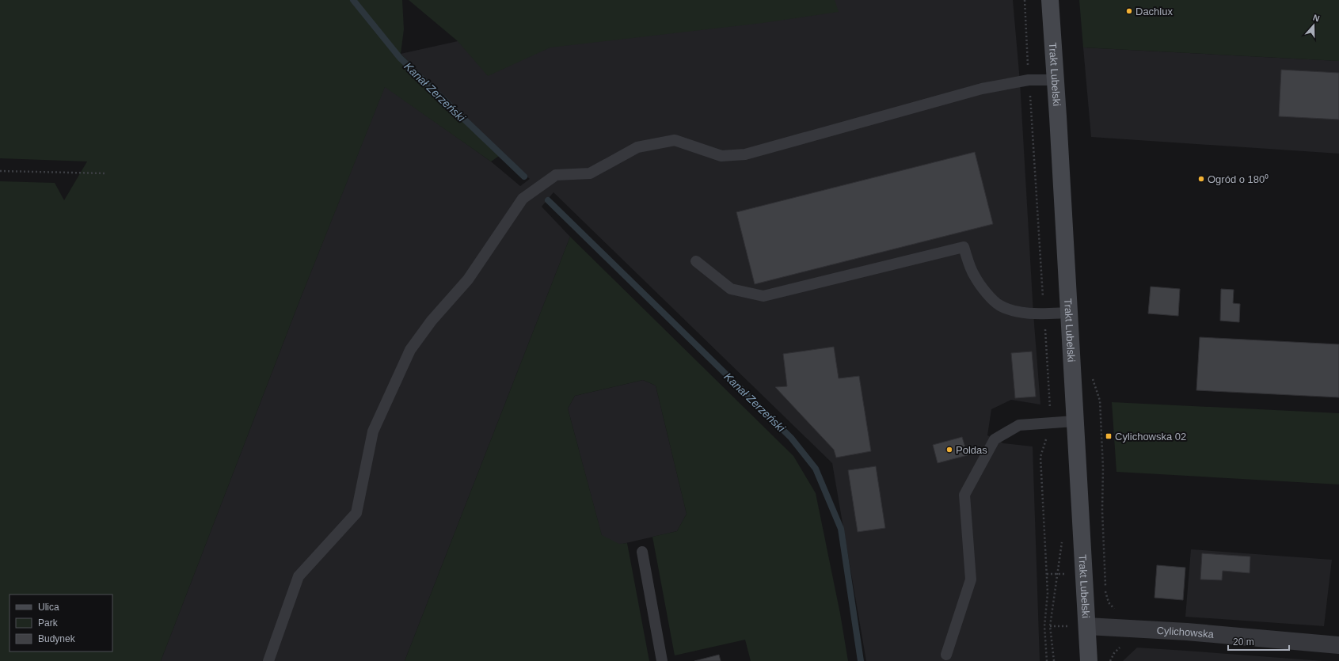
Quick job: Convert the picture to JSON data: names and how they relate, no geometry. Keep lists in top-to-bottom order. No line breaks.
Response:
{"streets":{"street":["Trakt Lubelski","Cylichowska"]},"crossings":[["Trakt Lubelski","Cylichowska"]],"water":["Kanał Zerzeński"],"places":{"other":["Dachlux","Ogród o 180⁰","Poldas"],"transit":["Cylichowska 02"]},"legend":["Ulica","Park","Budynek"],"scale_bar":"20 m","north":"top"}
